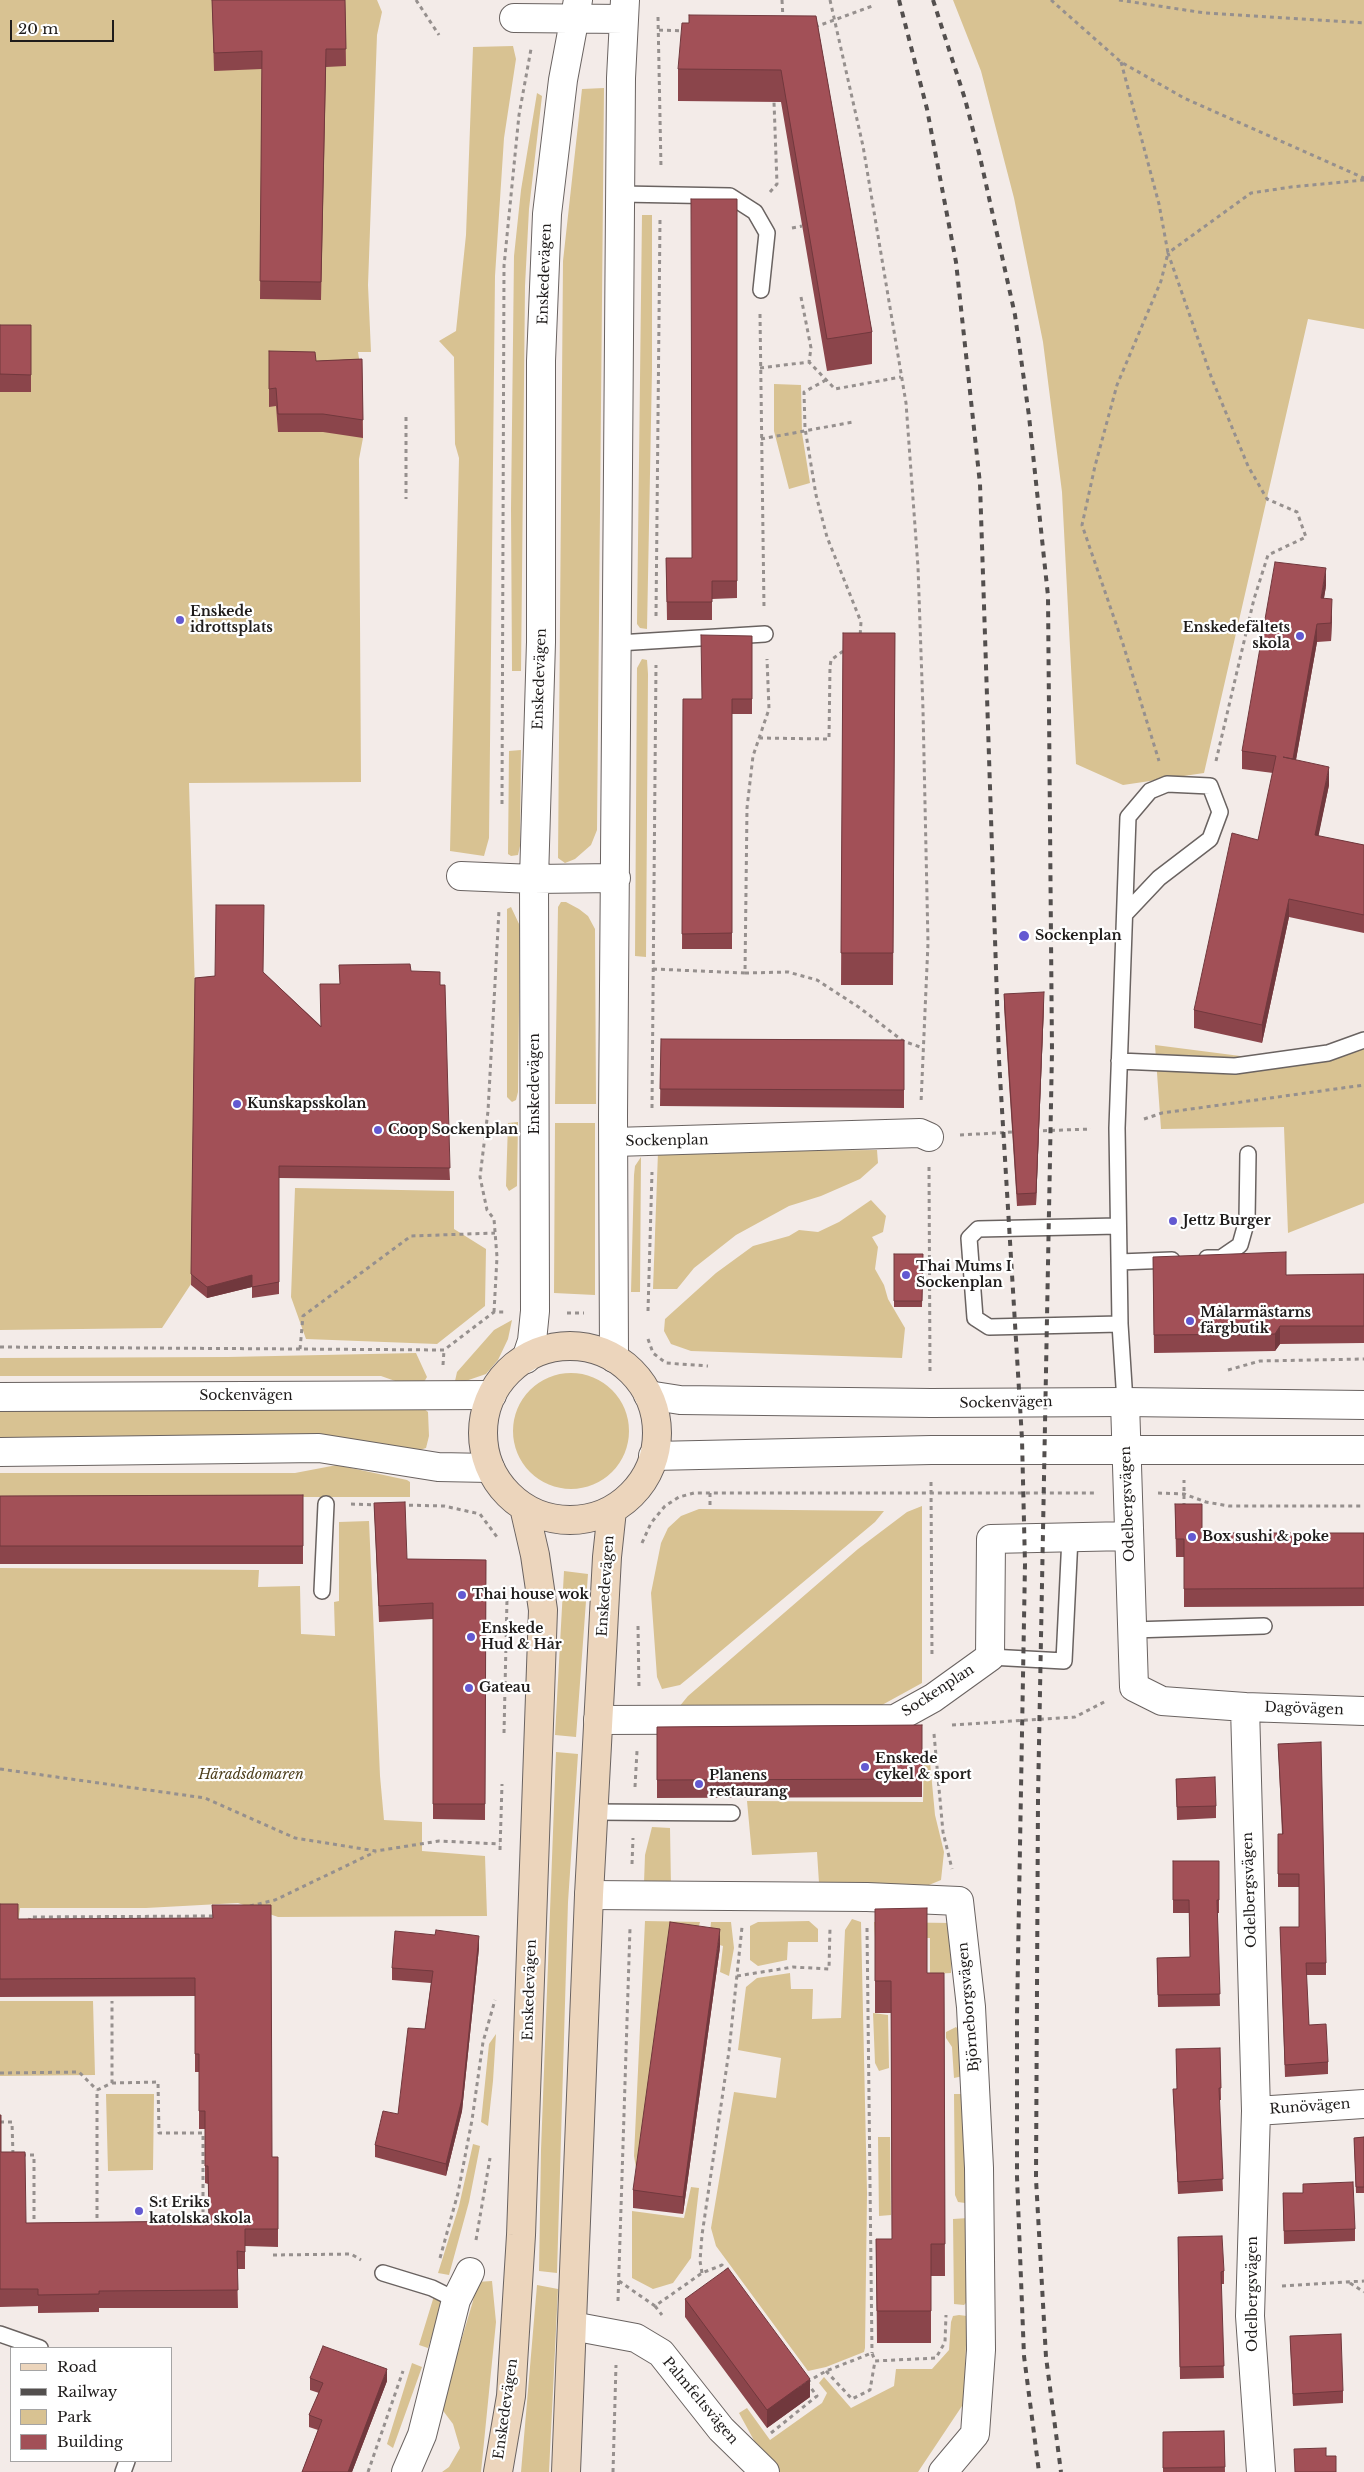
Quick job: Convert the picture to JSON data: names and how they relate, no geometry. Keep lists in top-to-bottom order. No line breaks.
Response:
{"streets":{"main road":["Enskedevägen"],"street":["Sockenplan","Sockenvägen","Odelbergsvägen","Dagövägen","Björneborgsvägen","Runövägen","Palmfeltsvägen"]},"crossings":[["Enskedevägen","Sockenplan"],["Enskedevägen","Sockenvägen"],["Enskedevägen","Palmfeltsvägen"],["Sockenplan","Odelbergsvägen"],["Sockenvägen","Odelbergsvägen"],["Odelbergsvägen","Dagövägen"],["Odelbergsvägen","Runövägen"]],"parks":["Häradsdomaren"],"places":["Enskede idrottsplats","Enskedefältets skola","Sockenplan","Kunskapsskolan","Coop Sockenplan","Jettz Burger","Thai Mums I Sockenplan","Målarmästarns färgbutik","Box sushi & poke","Thai house wok","Enskede Hud & Hår","Gateau","Enskede cykel & sport","Planens restaurang","S:t Eriks katolska skola"],"legend":["Road","Railway","Park","Building"],"scale_bar":"20 m"}
